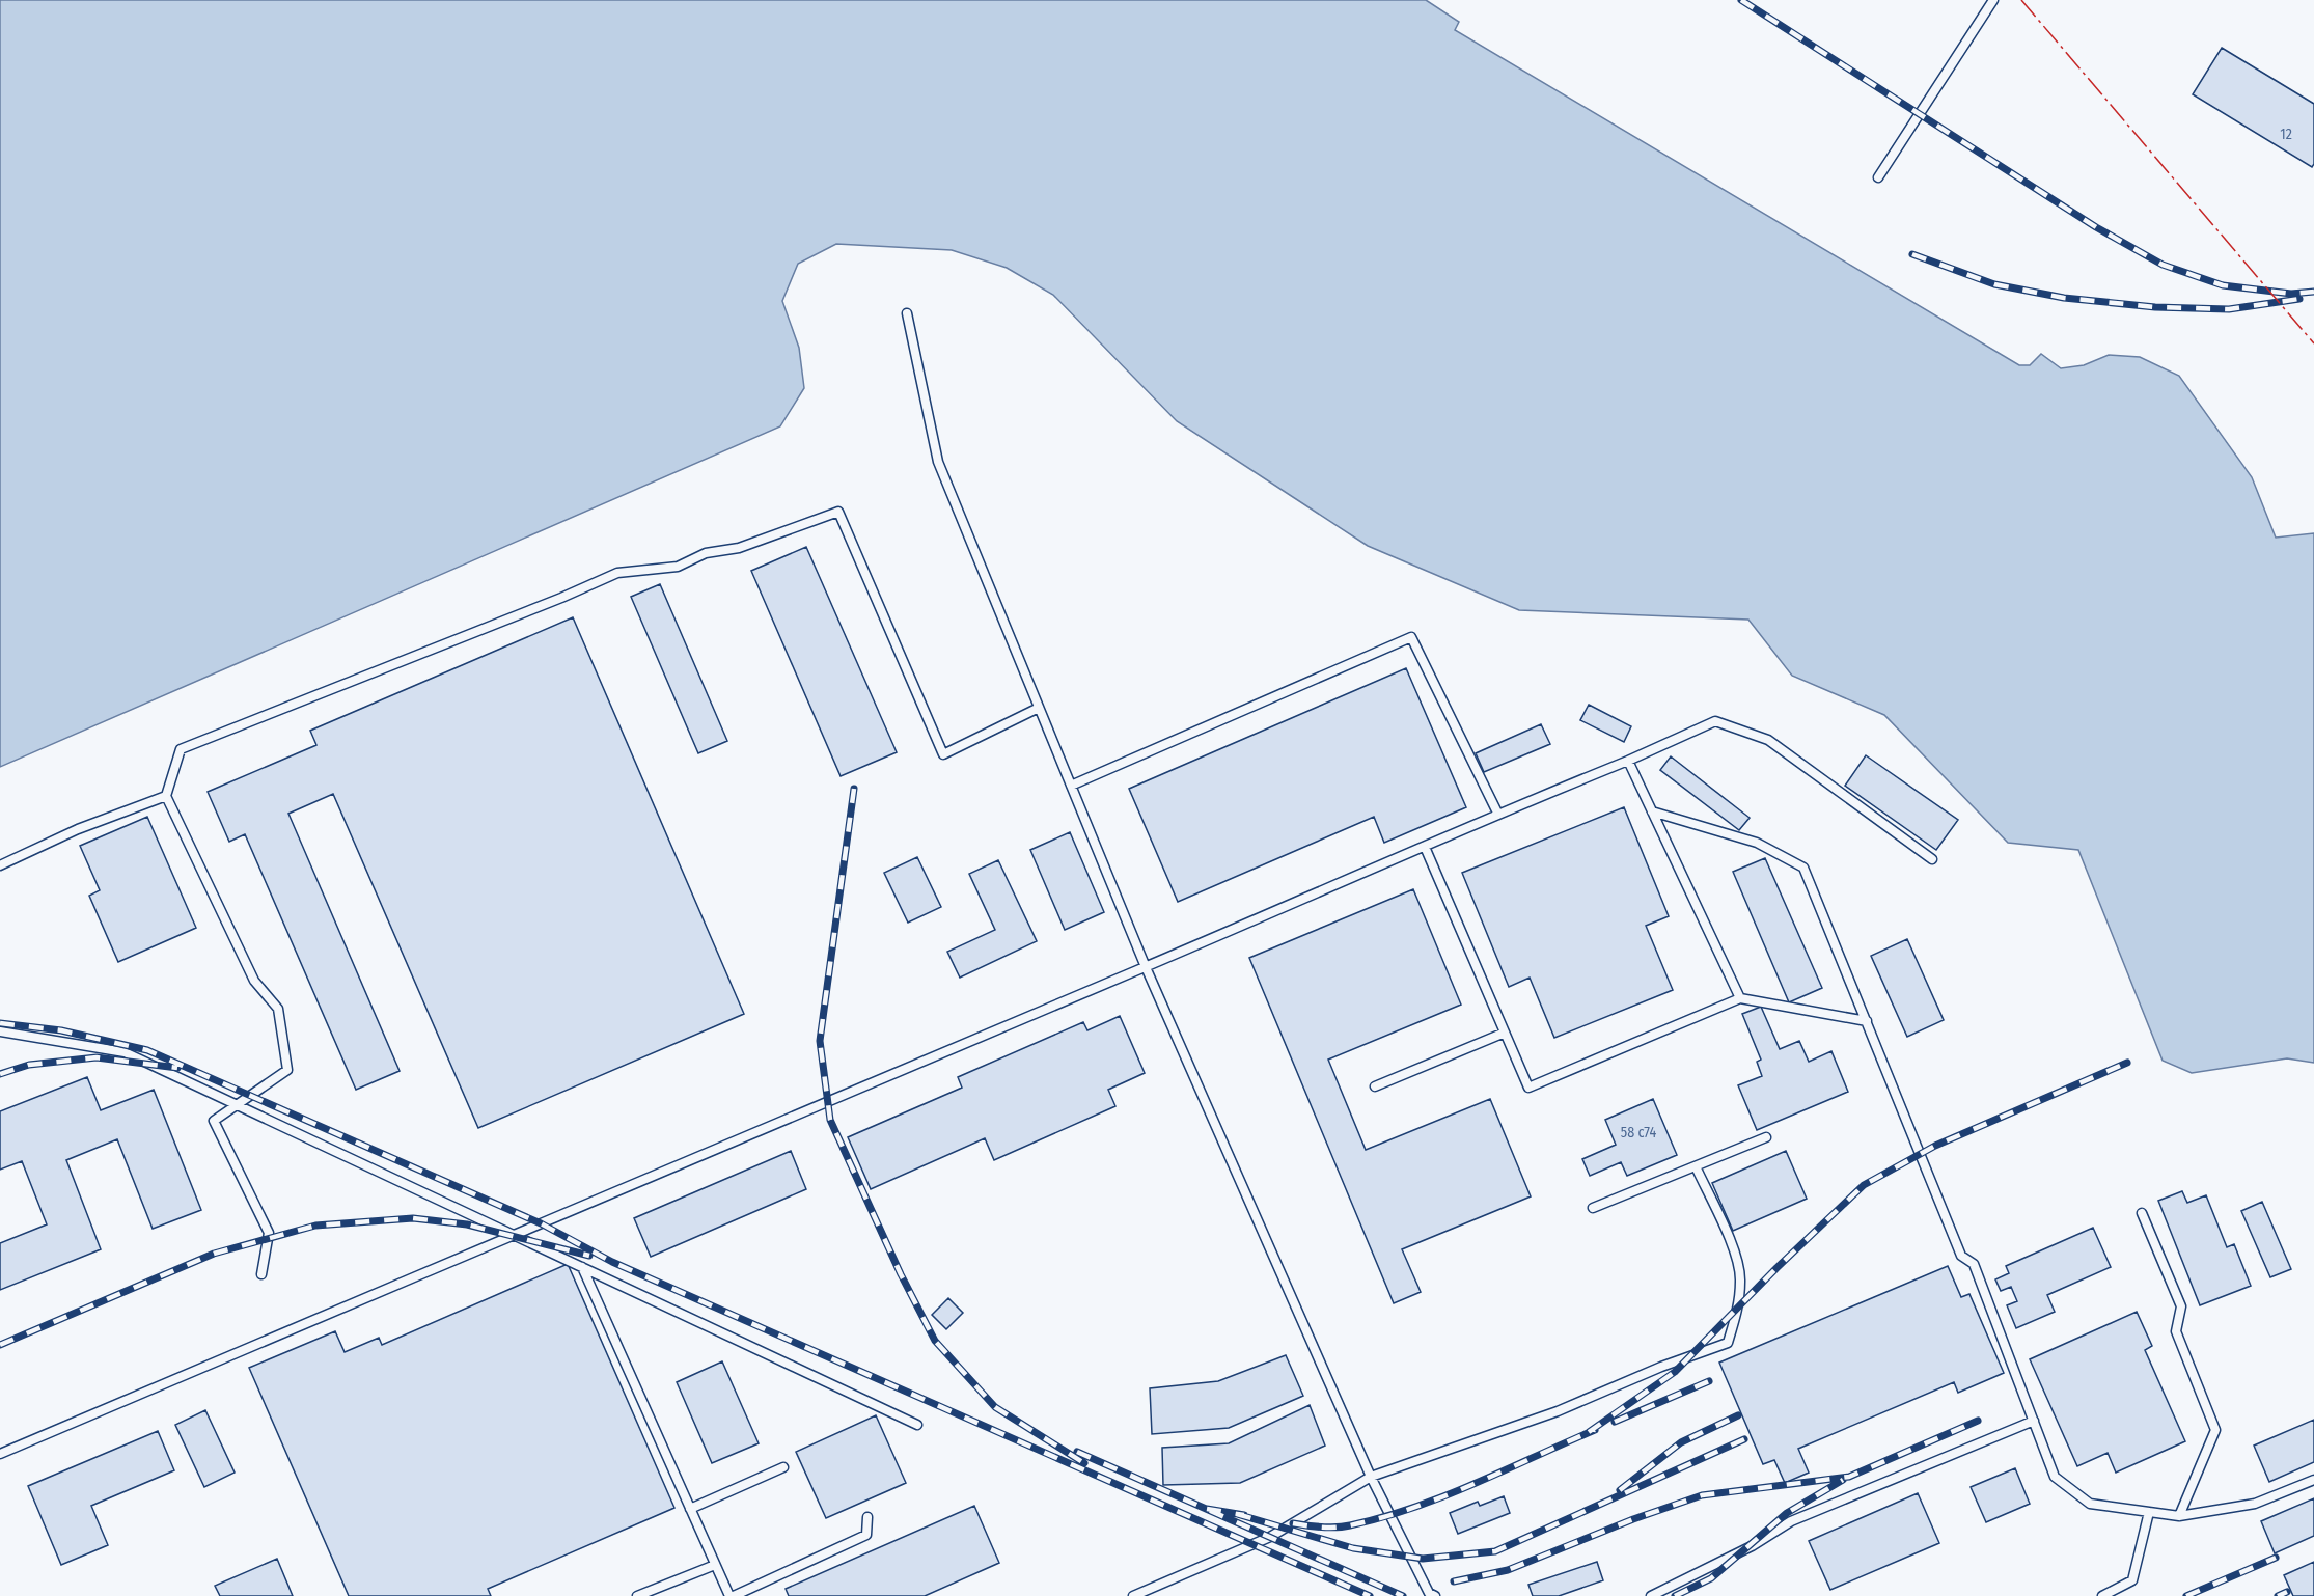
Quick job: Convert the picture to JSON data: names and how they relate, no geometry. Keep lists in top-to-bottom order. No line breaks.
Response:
{"house_numbers":["12","58 с74"]}
